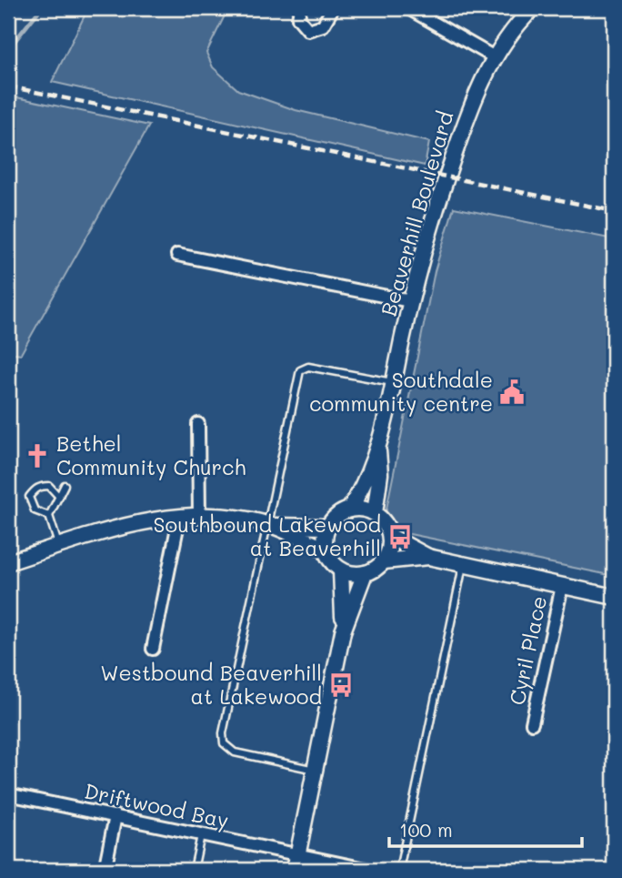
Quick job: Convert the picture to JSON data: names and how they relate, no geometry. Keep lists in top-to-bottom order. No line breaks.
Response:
{"streets":{"street":["Beaverhill Boulevard","Cyril Place","Driftwood Bay"]},"places":{"public building":["Southdale community centre"],"church":["Bethel Community Church"],"bus stop":["Southbound Lakewood at Beaverhill","Westbound Beaverhill at Lakewood"]},"scale_bar":"100 m"}
